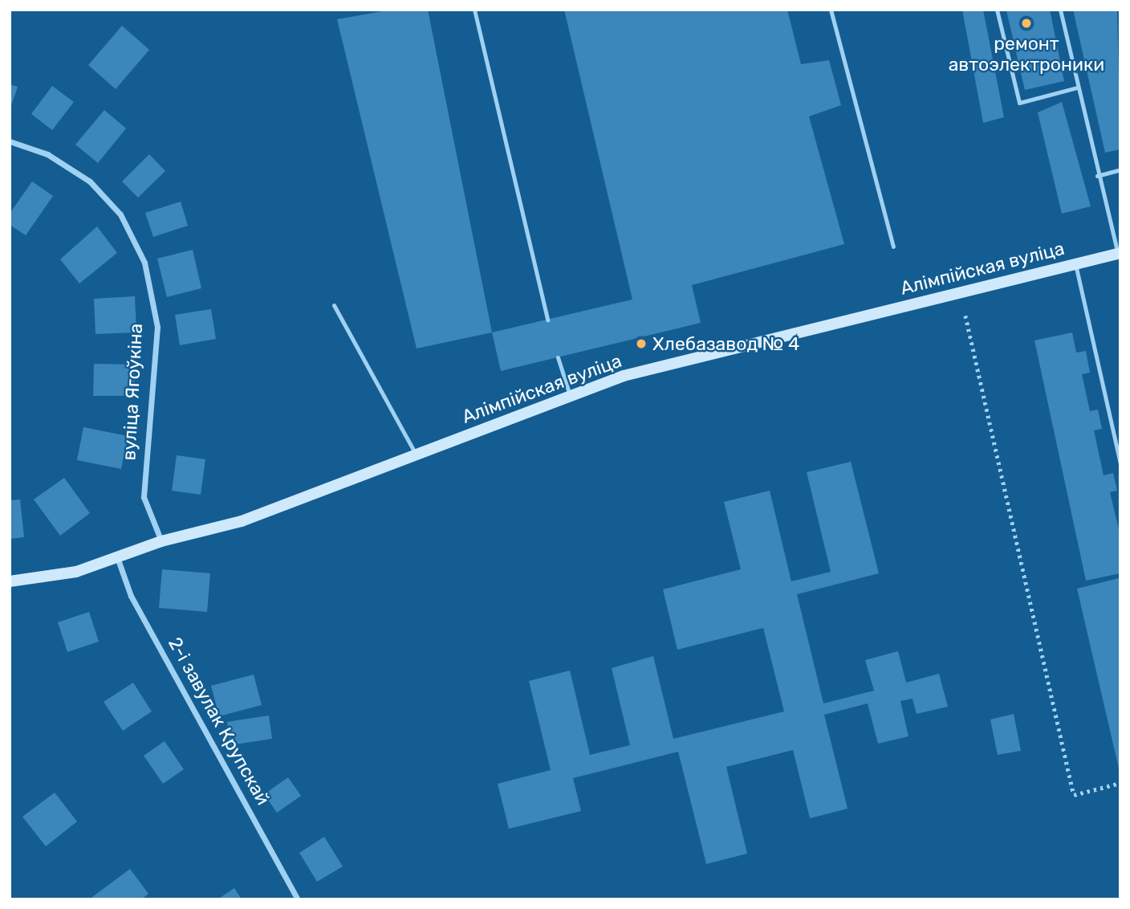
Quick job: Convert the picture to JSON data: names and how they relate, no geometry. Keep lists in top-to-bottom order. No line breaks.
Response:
{"streets":{"street":["Алімпійская вуліца","вуліца Ягоўкіна","2-і завулак Крупскай"]},"crossings":[["Алімпійская вуліца","вуліца Ягоўкіна"],["Алімпійская вуліца","2-і завулак Крупскай"]],"places":["ремонт автоэлектроники","Хлебазавод № 4"]}
